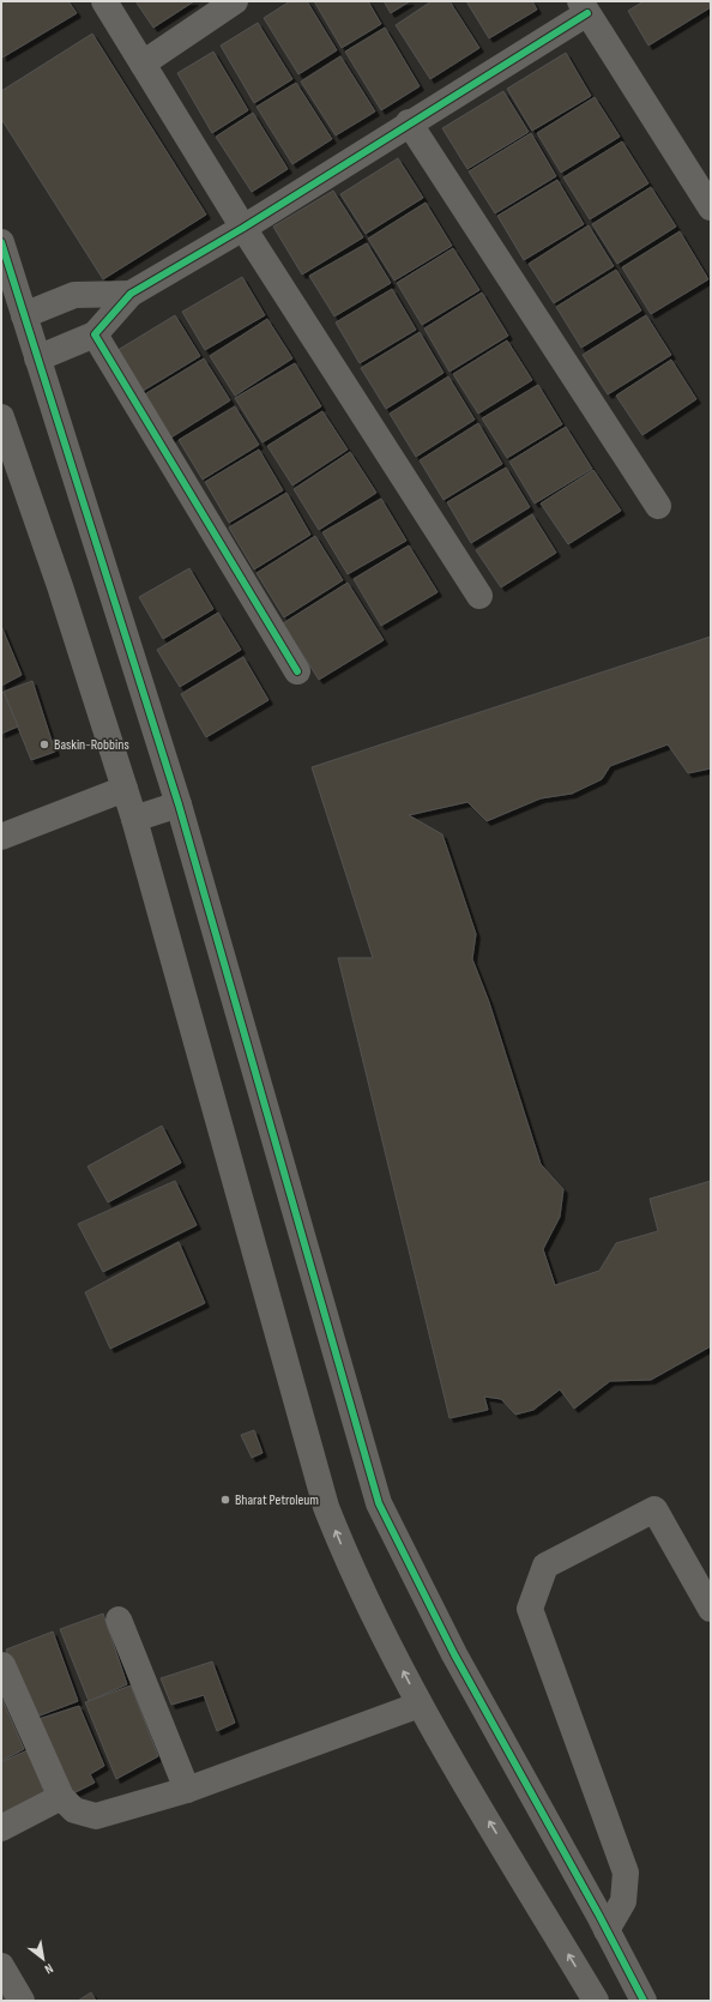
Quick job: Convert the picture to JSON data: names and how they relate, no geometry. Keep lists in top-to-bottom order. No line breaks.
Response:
{"places":["Baskin-Robbins","Bharat Petroleum"],"north":"bottom right"}
